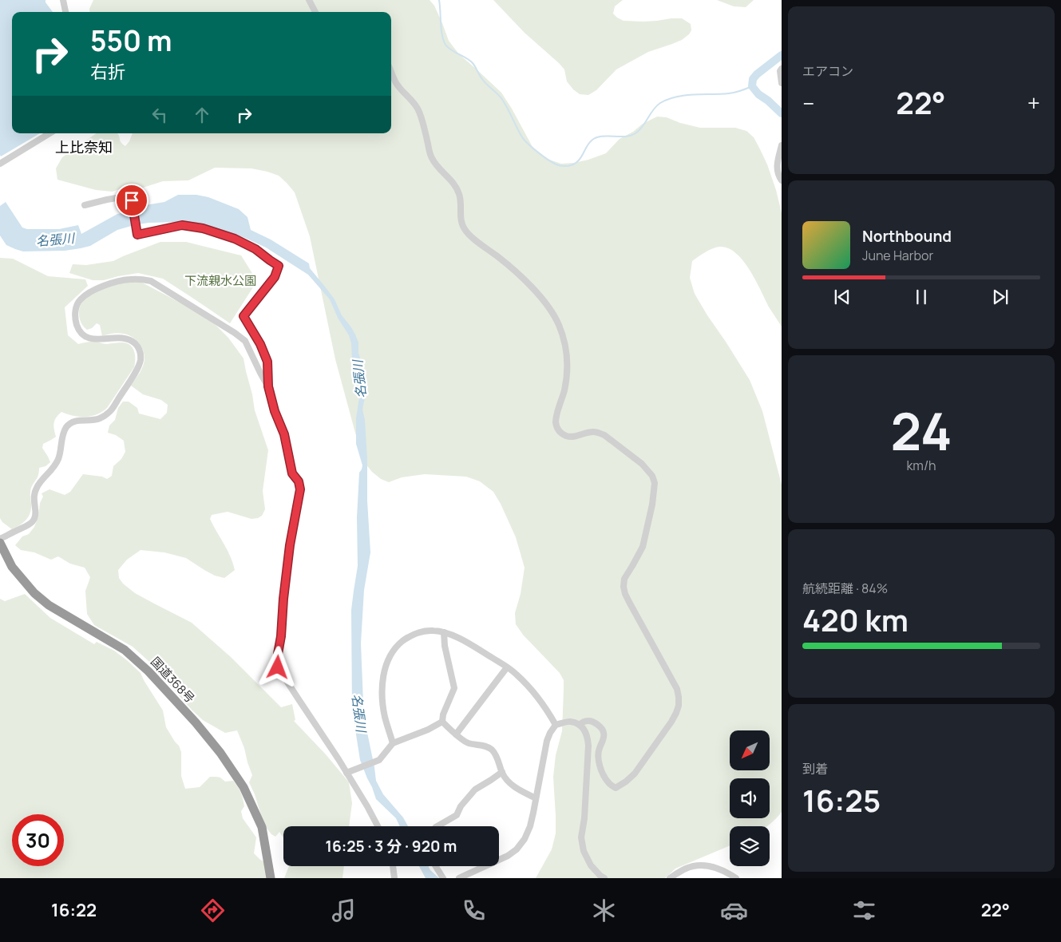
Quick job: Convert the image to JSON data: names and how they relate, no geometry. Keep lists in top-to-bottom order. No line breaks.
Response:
{"streets":{"highway":["国道368号"]},"districts":["上比奈知"],"water":["名張川"],"parks":["下流親水公園"],"north":"bottom left","page":{"tile":["エアコン",["24","km/h"],["航続距離 · 84%","420 km"],["到着","16:25"]],"turn":["550 m","右折"],"heat":["−","22°","+"],"song":["Northbound","June Harbor"],"limit":"30","trip":"16:25 · 3 分 · 920 m","tabs":["16:22","22°"]}}
